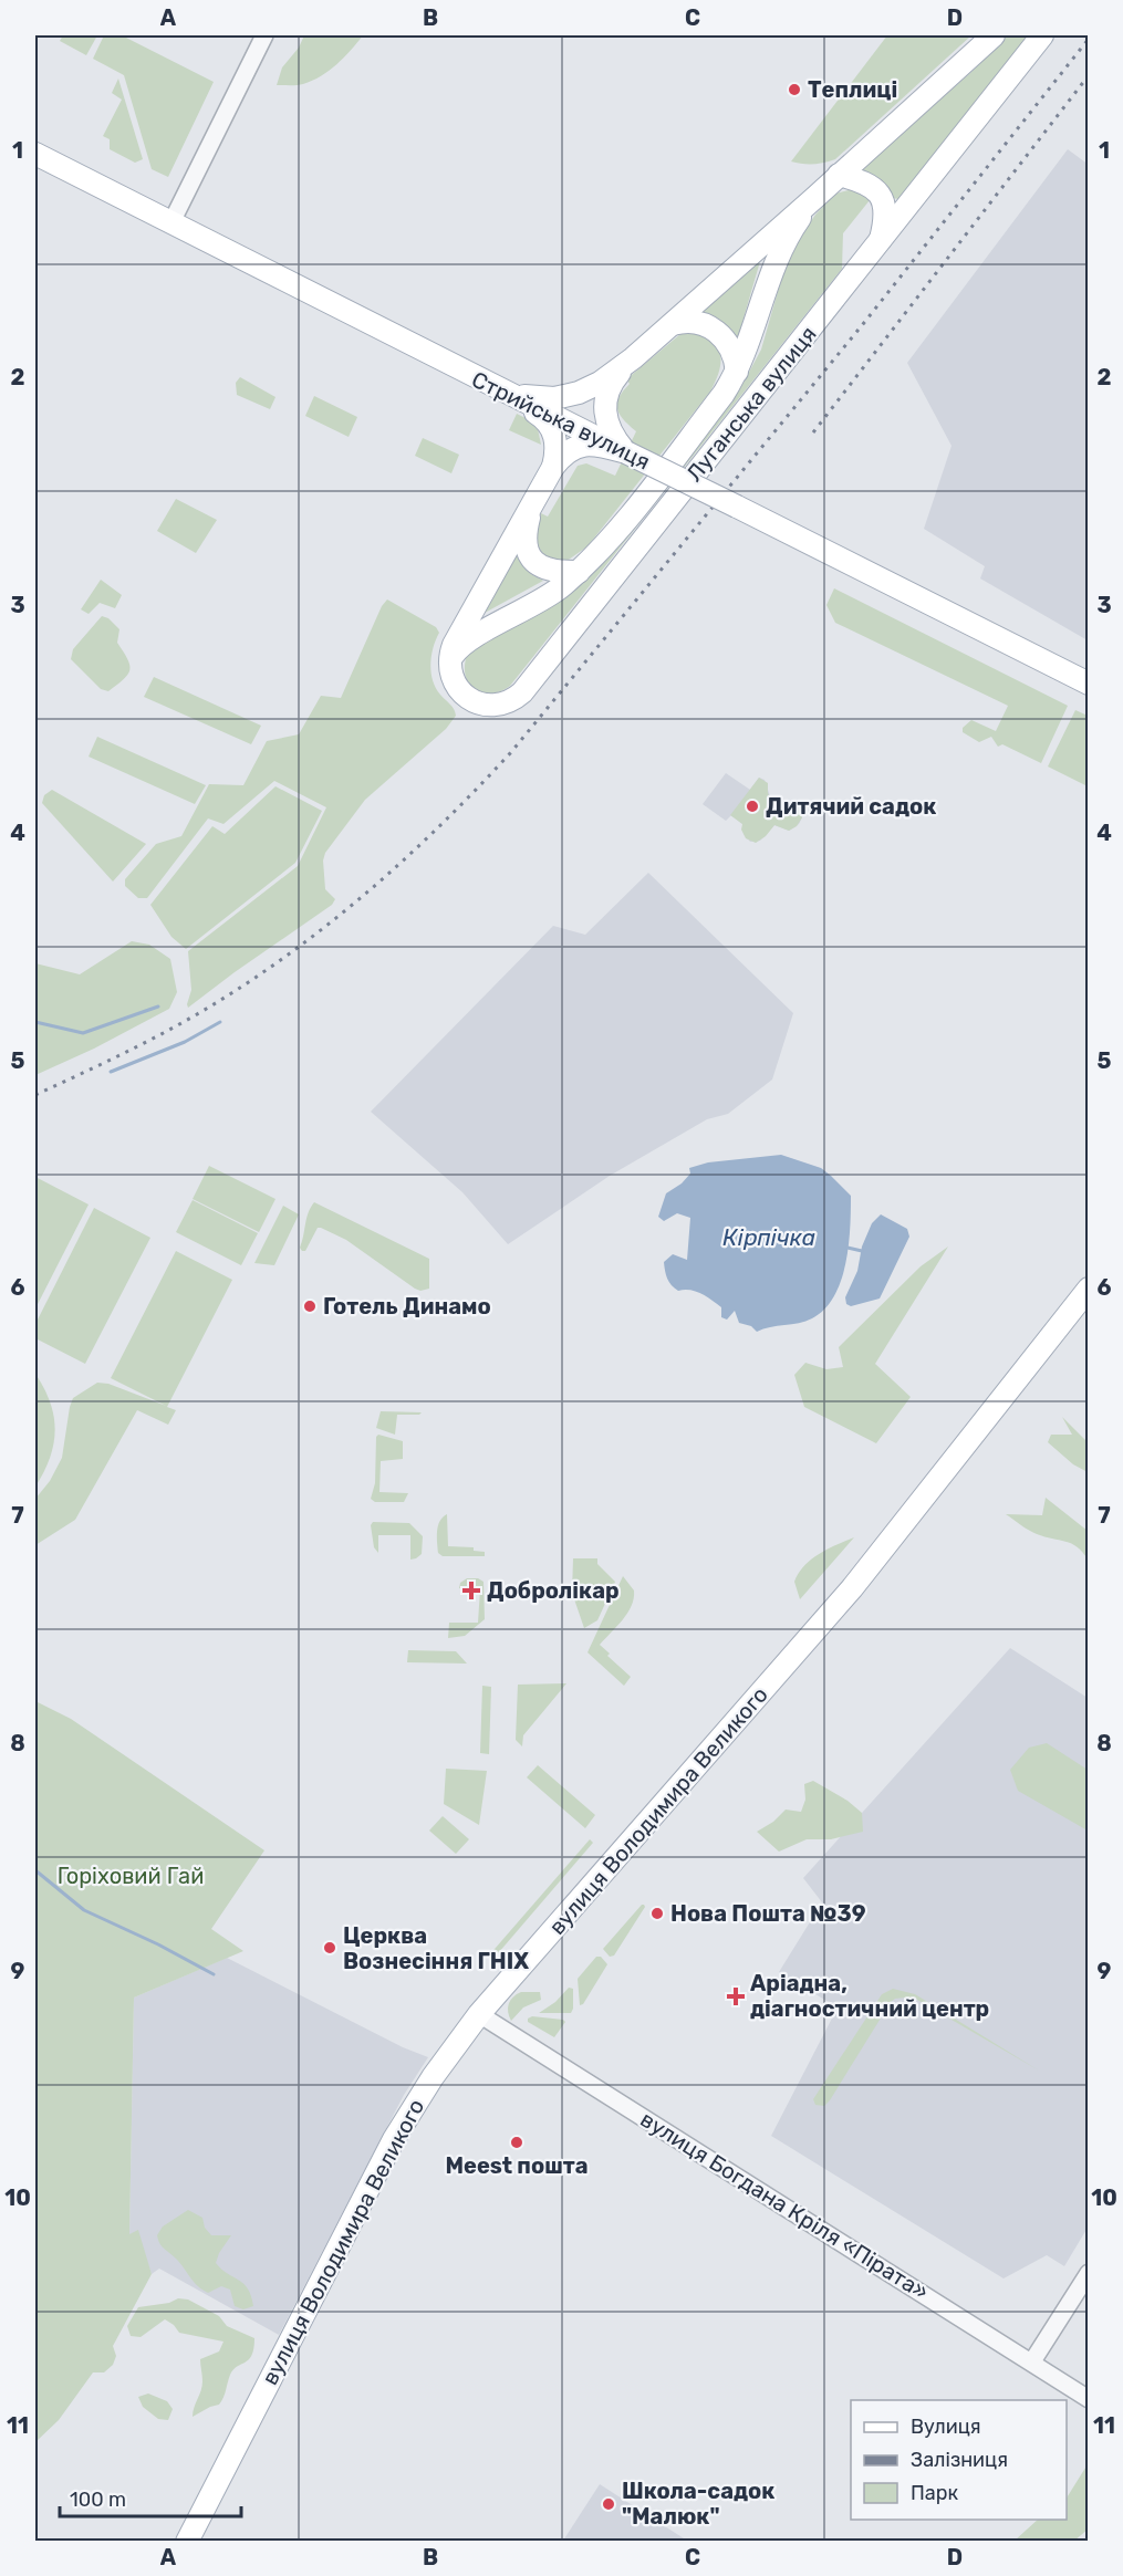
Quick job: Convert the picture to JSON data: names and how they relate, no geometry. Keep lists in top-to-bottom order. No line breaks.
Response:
{"streets":{"main road":["Луганська вулиця","Стрийська вулиця","вулиця Володимира Великого"],"street":["вулиця Богдана Кріля «Пірата»"]},"crossings":[["Луганська вулиця","Стрийська вулиця"],["вулиця Володимира Великого","вулиця Богдана Кріля «Пірата»"]],"water":["Кірпічка"],"parks":["Горіховий Гай"],"places":{"other":["Теплиці","Дитячий садок","Готель Динамо","Нова Пошта №39","Церква Вознесіння ГНІХ","Meest пошта","Школа-садок \"Малюк\""],"health":["Добролікар","Аріадна, діагностичний центр"]},"legend":["Вулиця","Залізниця","Парк"],"scale_bar":"100 m","grid":{"columns":["A","B","C","D"],"rows":["1","2","3","4","5","6","7","8","9","10","11"]}}
